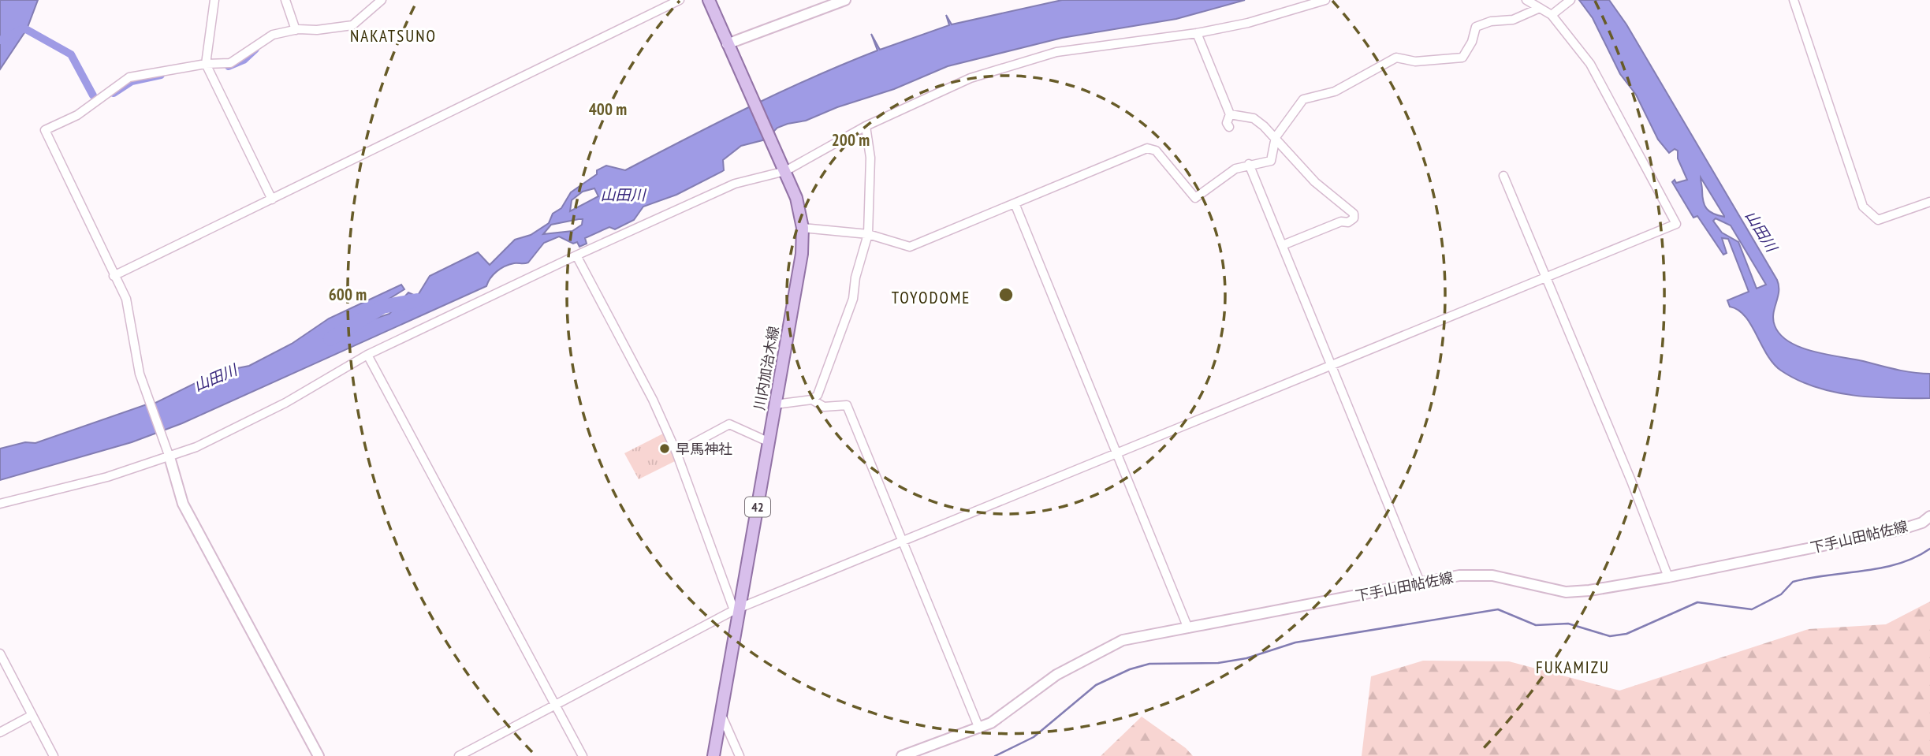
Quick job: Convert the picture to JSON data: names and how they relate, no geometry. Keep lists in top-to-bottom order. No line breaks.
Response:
{"streets":{"main road":["川内加治木線","42","下手山田帖佐線"]},"districts":["NAKATSUNO","TOYODOME","FUKAMIZU"],"water":["山田川"],"places":["早馬神社"],"rings":["400 m","200 m","600 m"]}
